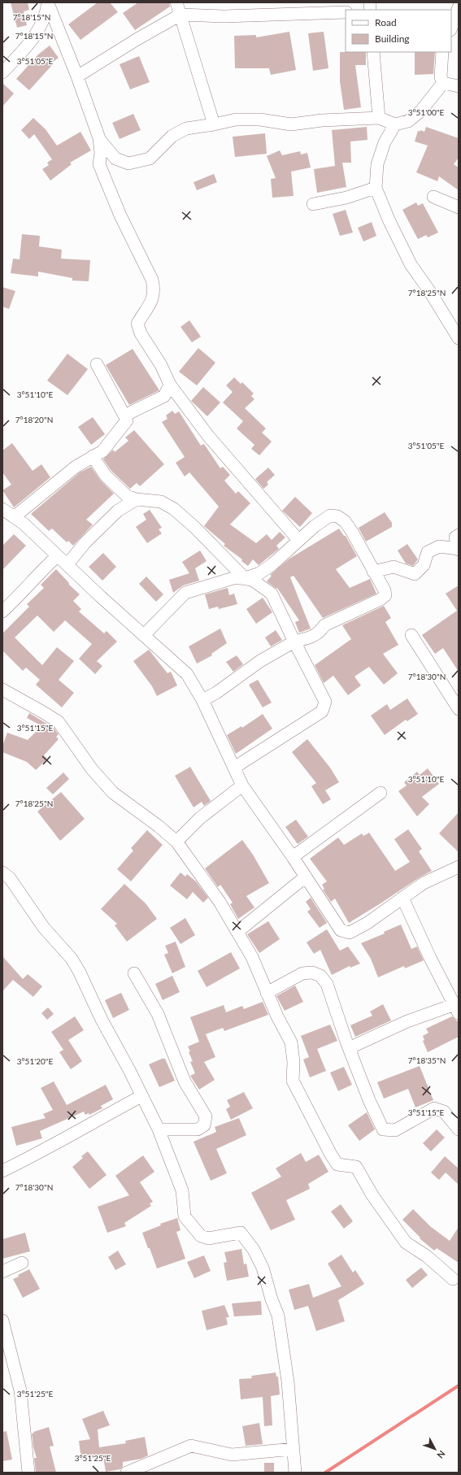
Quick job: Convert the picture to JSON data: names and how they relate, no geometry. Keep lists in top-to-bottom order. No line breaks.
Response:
{"legend":["Road","Building"],"north":"bottom right","coordinates":["7°18'15\"N","3°51'05\"E","3°51'00\"E","7°18'25\"N","3°51'10\"E","7°18'20\"N","7°18'30\"N","3°51'15\"E","7°18'35\"N","3°51'20\"E","3°51'25\"E"]}
